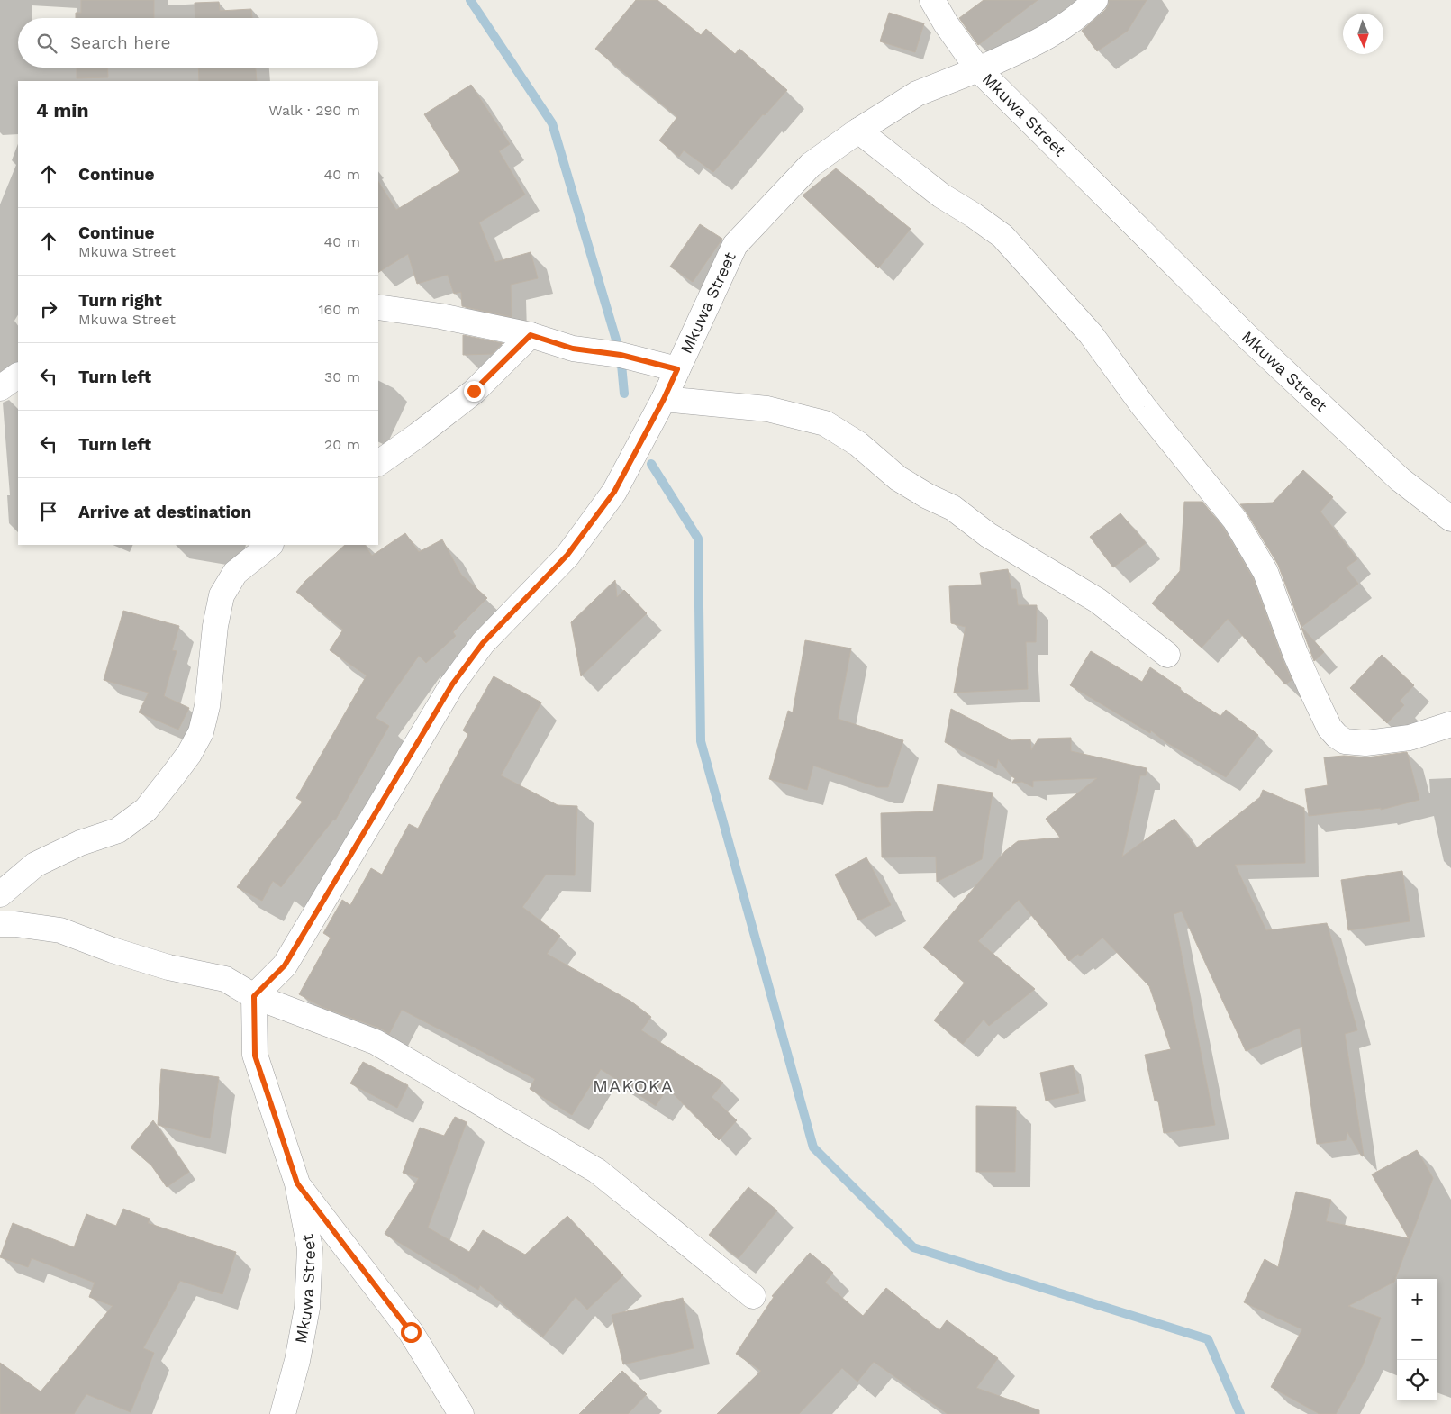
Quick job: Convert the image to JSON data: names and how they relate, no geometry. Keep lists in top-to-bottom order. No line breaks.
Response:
{"streets":{"street":["Mkuwa Street"]},"districts":["MAKOKA"],"north":"bottom","page":{"search":"Search here","heading":["4 min","Walk · 290 m"],"list":[["Continue","40 m"],["Continue","Mkuwa Street","40 m"],["Turn right","Mkuwa Street","160 m"],["Turn left","30 m"],["Turn left","20 m"],"Arrive at destination"],"map_buttons":["+","−"]}}
